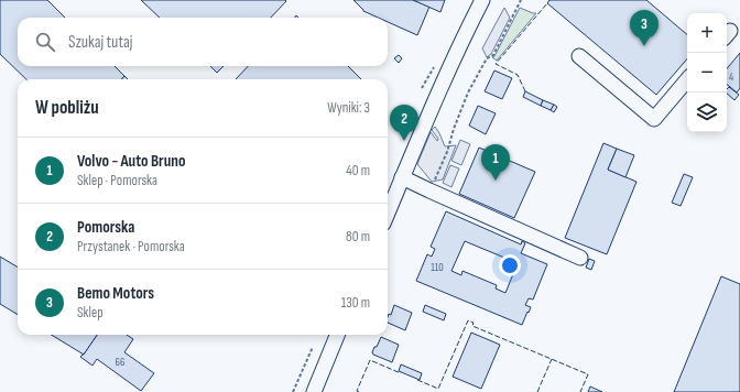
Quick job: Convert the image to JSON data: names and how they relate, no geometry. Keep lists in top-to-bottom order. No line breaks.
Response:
{"house_numbers":["4","110","66"],"page":{"pins":["3","2","1"],"map_buttons":["+","−"],"search":"Szukaj tutaj","heading":["W pobliżu","Wyniki: 3"],"list":[{"mark":"1","name":"Volvo - Auto Bruno","note":"Sklep · Pomorska","value":"40 m"},{"mark":"2","name":"Pomorska","note":"Przystanek · Pomorska","value":"80 m"},{"mark":"3","name":"Bemo Motors","note":"Sklep","value":"130 m"}]}}
